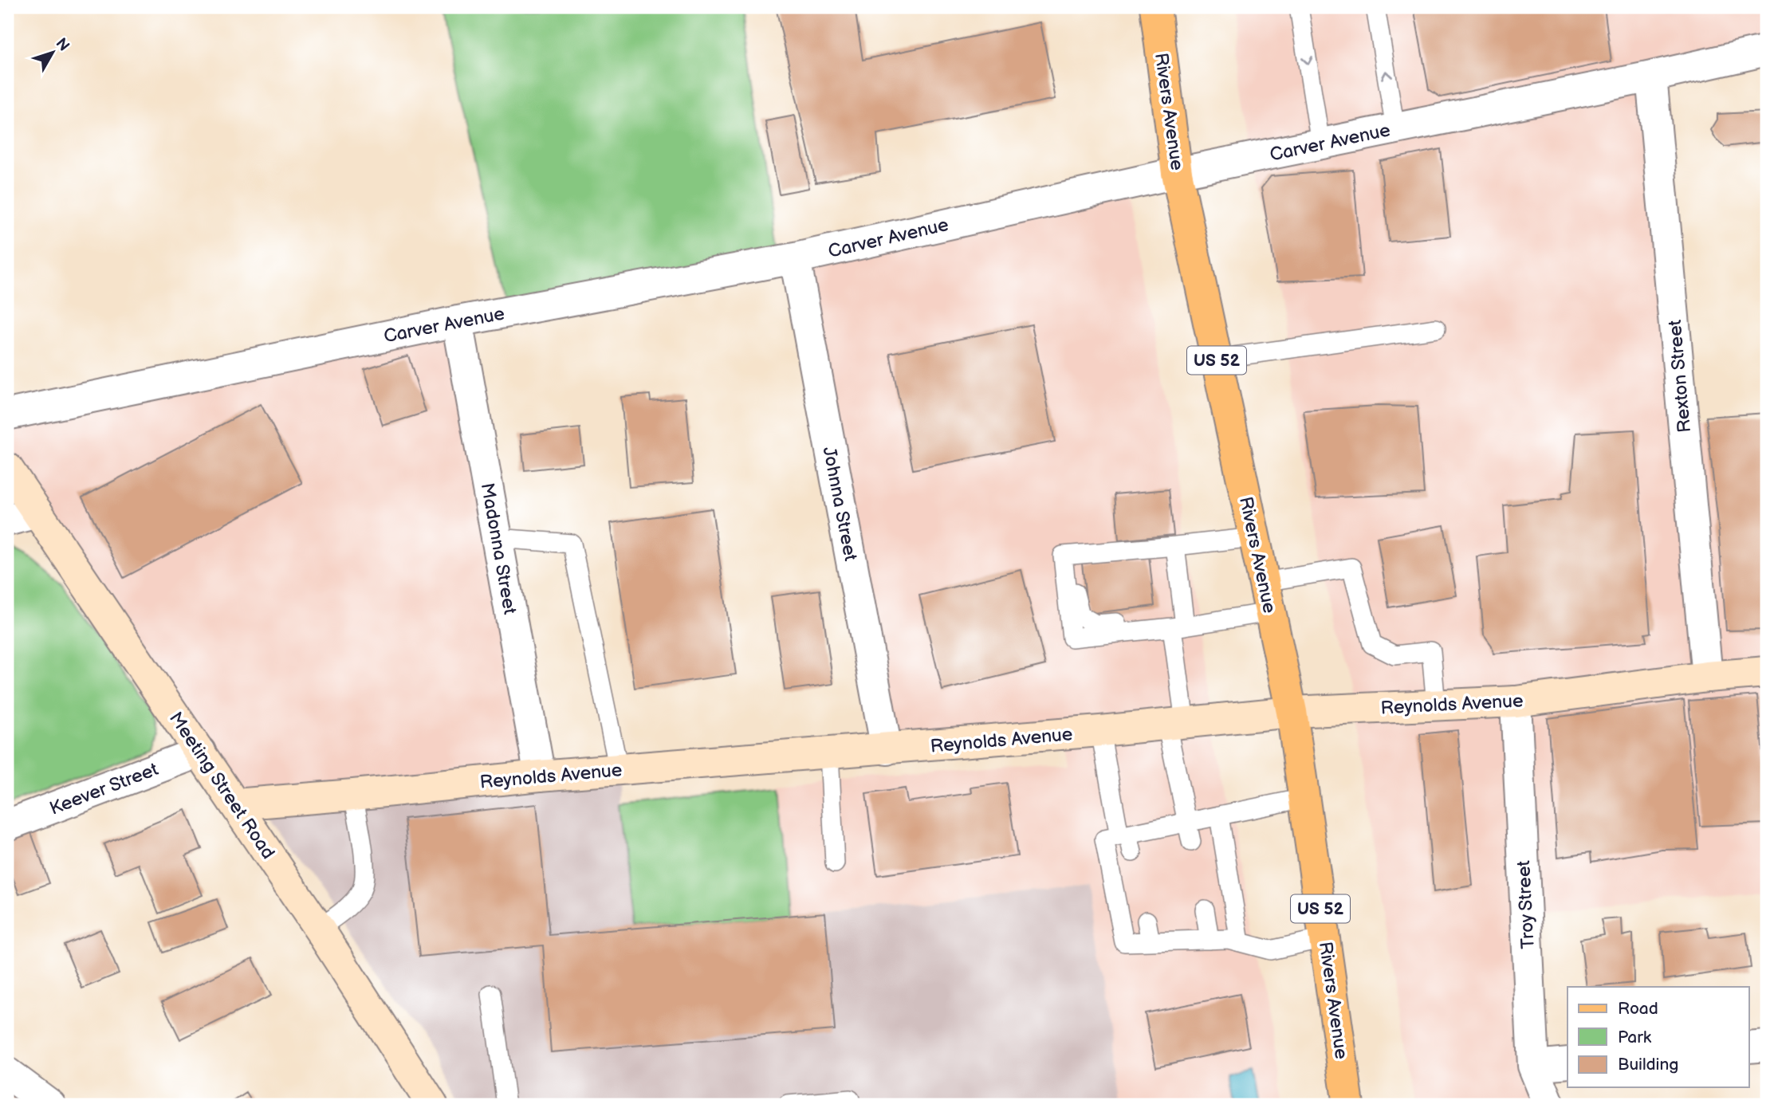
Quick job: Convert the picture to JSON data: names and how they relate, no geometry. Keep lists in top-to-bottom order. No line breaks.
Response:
{"streets":{"main road":["Rivers Avenue","US 52"],"street":["Carver Avenue","Rexton Street","Johnna Street","Madonna Street","Reynolds Avenue","Meeting Street Road","Keever Street","Troy Street"]},"crossings":[["Rivers Avenue","Carver Avenue"],["Rivers Avenue","Reynolds Avenue"],["Carver Avenue","Rexton Street"],["Carver Avenue","Johnna Street"],["Carver Avenue","Madonna Street"],["Rexton Street","Reynolds Avenue"],["Johnna Street","Reynolds Avenue"],["Madonna Street","Reynolds Avenue"],["Reynolds Avenue","Meeting Street Road"],["Reynolds Avenue","Troy Street"],["Meeting Street Road","Keever Street"]],"legend":["Road","Park","Building"],"north":"top right"}
